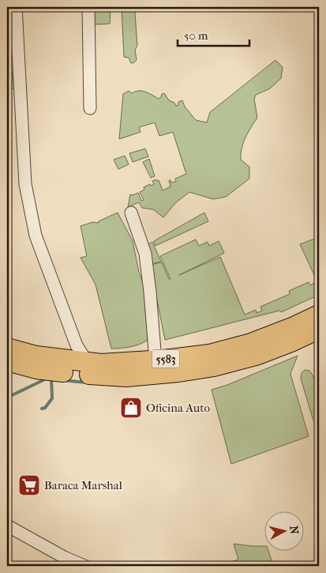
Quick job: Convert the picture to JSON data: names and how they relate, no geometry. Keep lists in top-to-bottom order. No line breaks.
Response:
{"streets":{"highway":["5583"]},"places":{"shop":["Oficina Auto"],"supermarket":["Baraca Marshal"]},"scale_bar":"50 m","north":"right"}
